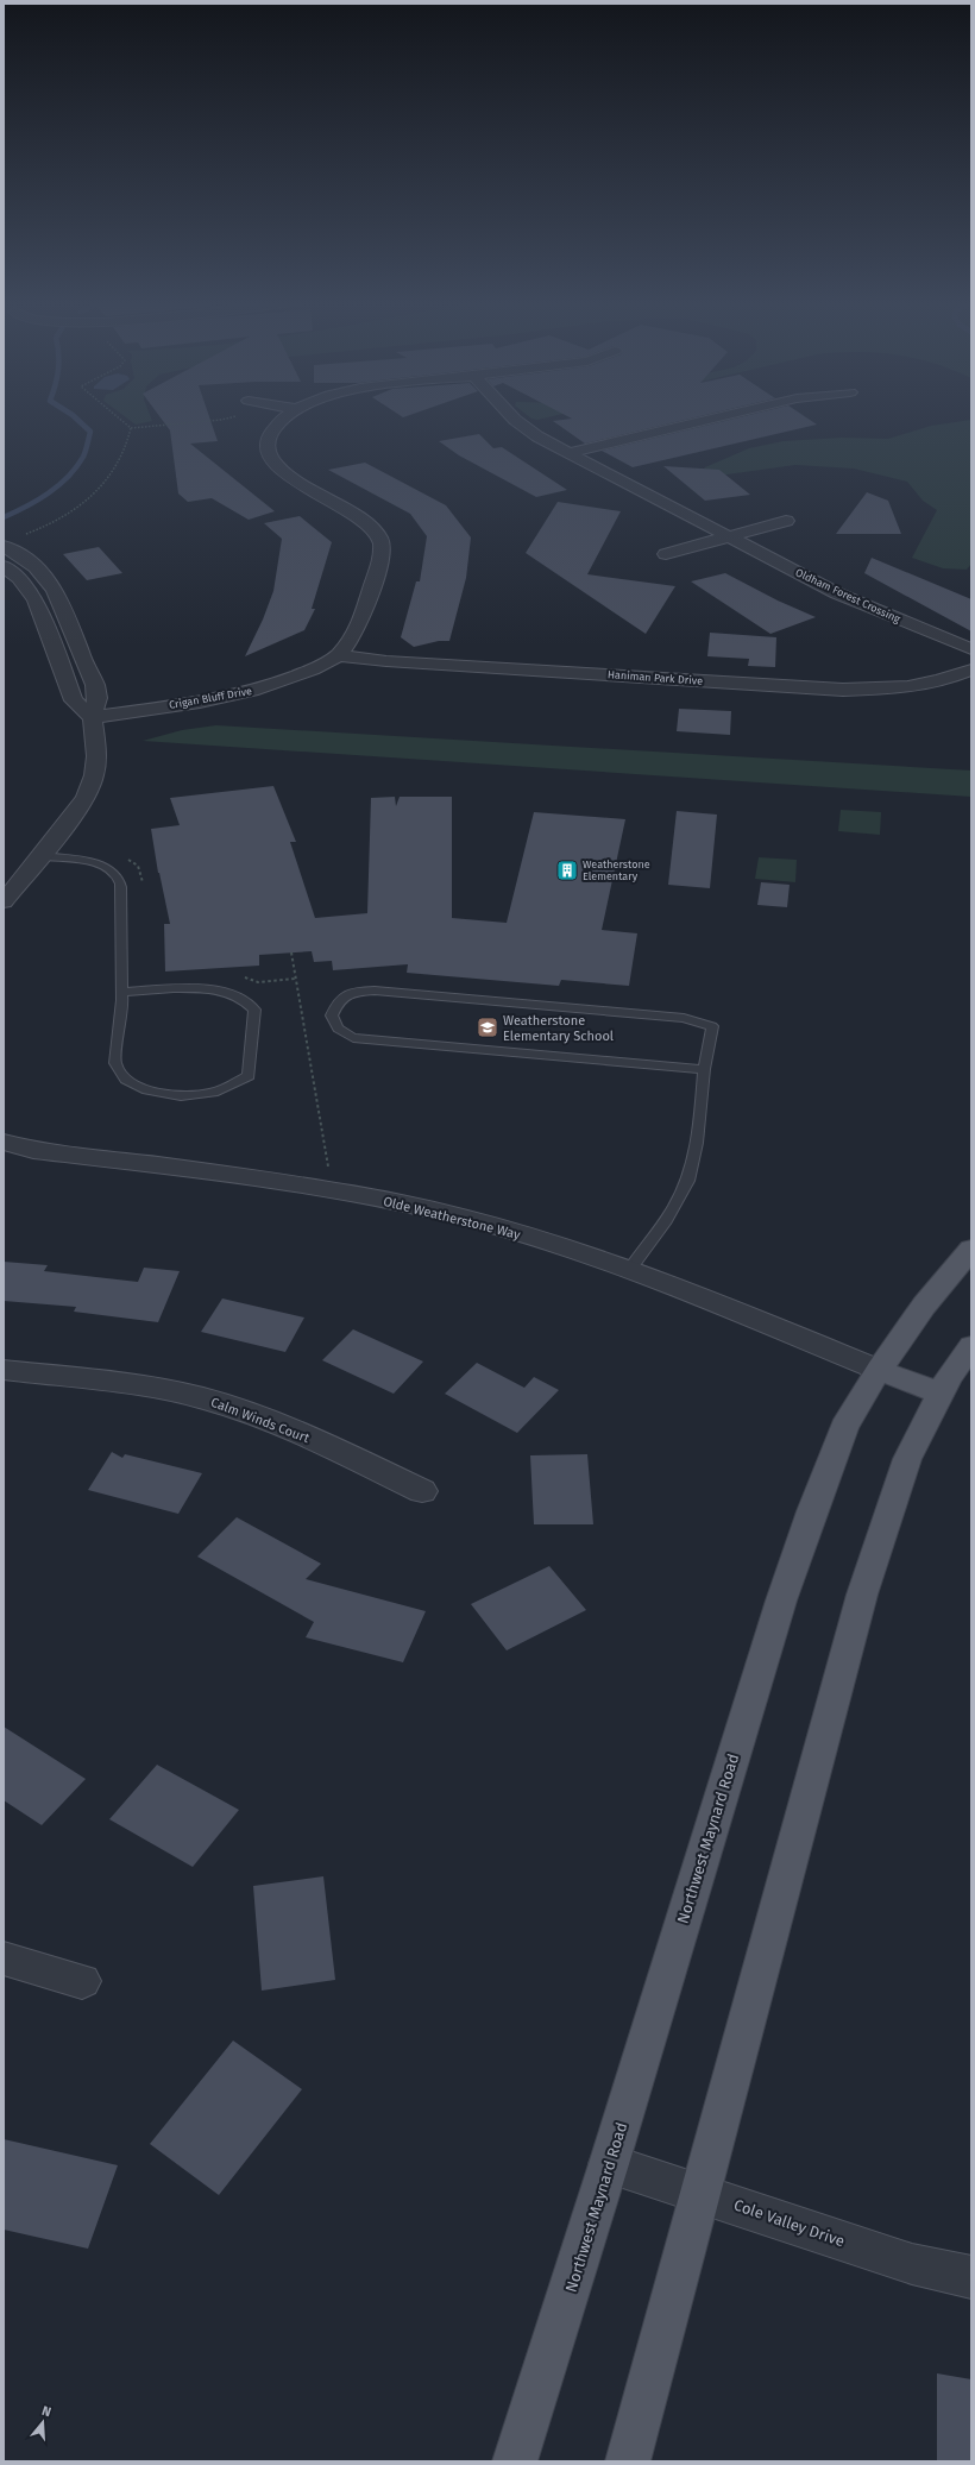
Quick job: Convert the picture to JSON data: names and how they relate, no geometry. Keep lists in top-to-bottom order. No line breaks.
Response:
{"streets":{"main road":["Northwest Maynard Road"],"street":["Oldham Forest Crossing","Haniman Park Drive","Crigan Bluff Drive","Olde Weatherstone Way","Calm Winds Court","Cole Valley Drive"]},"crossings":[["Haniman Park Drive","Crigan Bluff Drive"],["Olde Weatherstone Way","Northwest Maynard Road"],["Northwest Maynard Road","Cole Valley Drive"]],"places":{"building":["Weatherstone Elementary"],"school or university":["Weatherstone Elementary School"]},"north":"top"}
